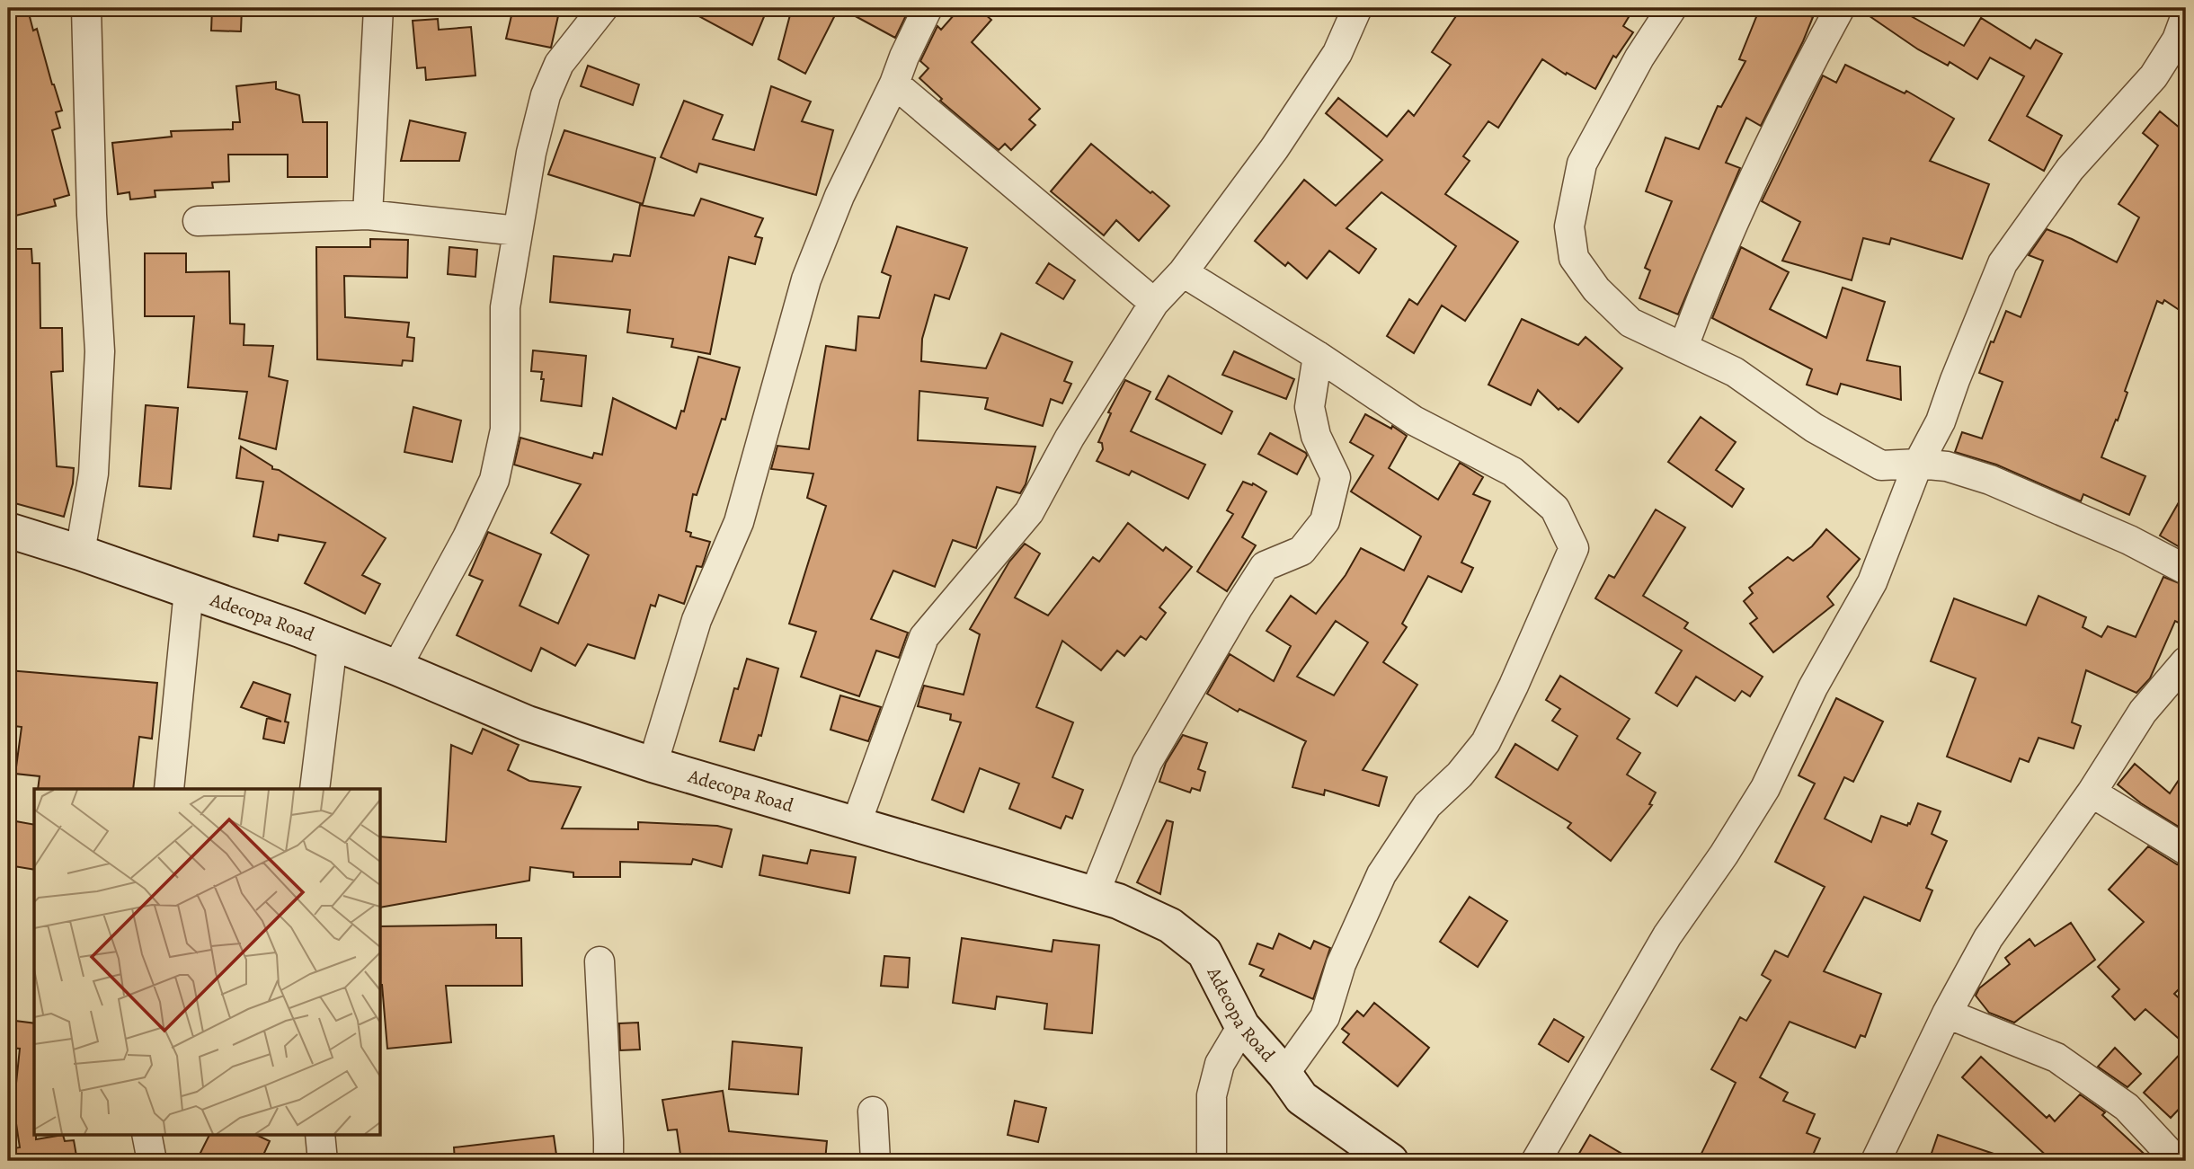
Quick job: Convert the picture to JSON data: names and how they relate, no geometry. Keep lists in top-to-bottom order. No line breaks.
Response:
{"streets":{"street":["Adecopa Road"]}}
